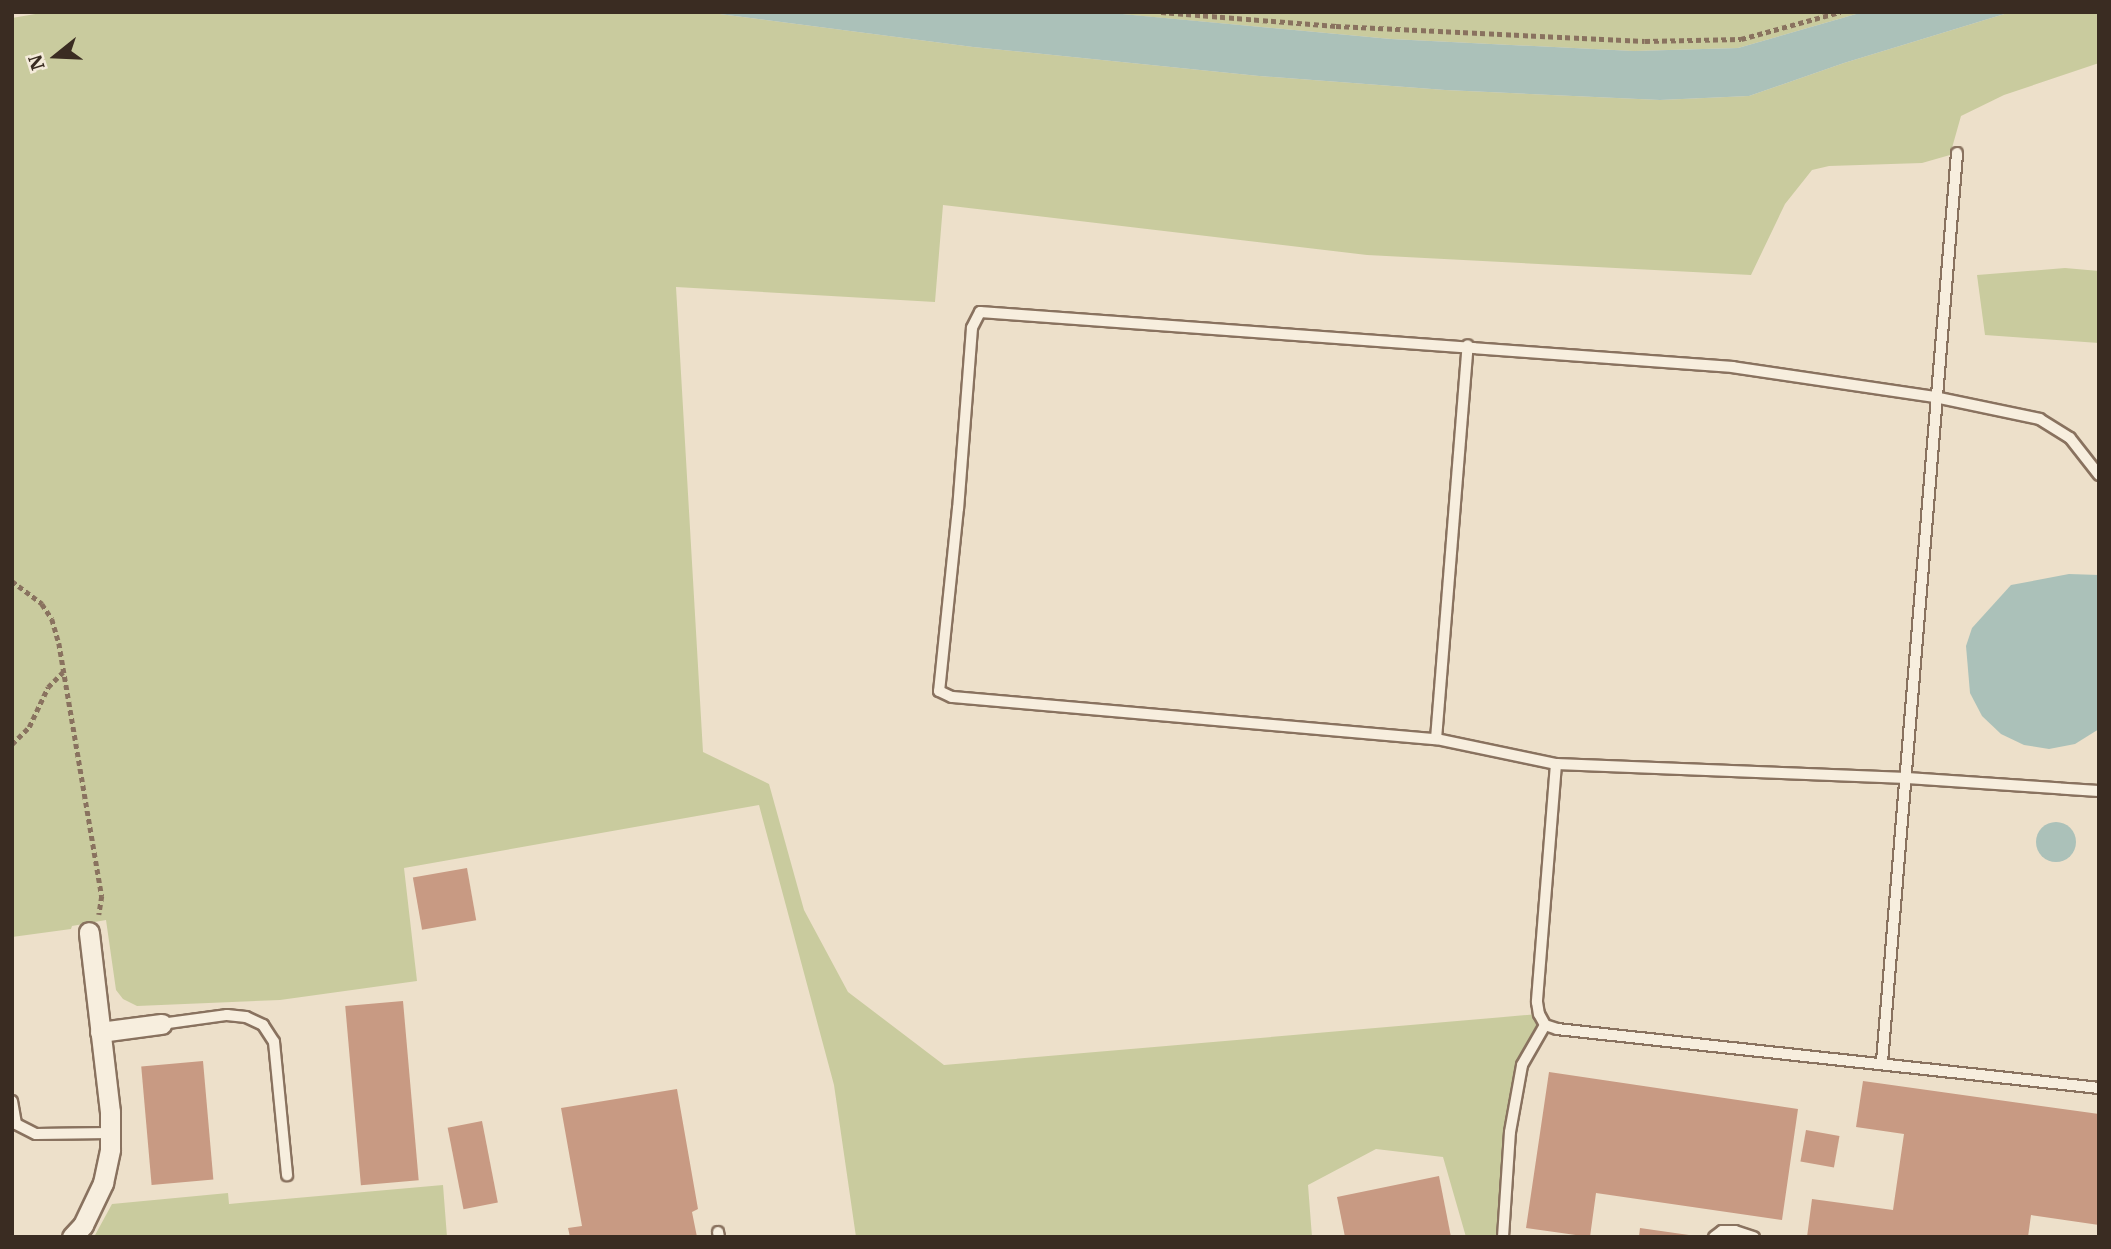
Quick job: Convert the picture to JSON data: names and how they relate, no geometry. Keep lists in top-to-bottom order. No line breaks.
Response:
{"north":"left"}
